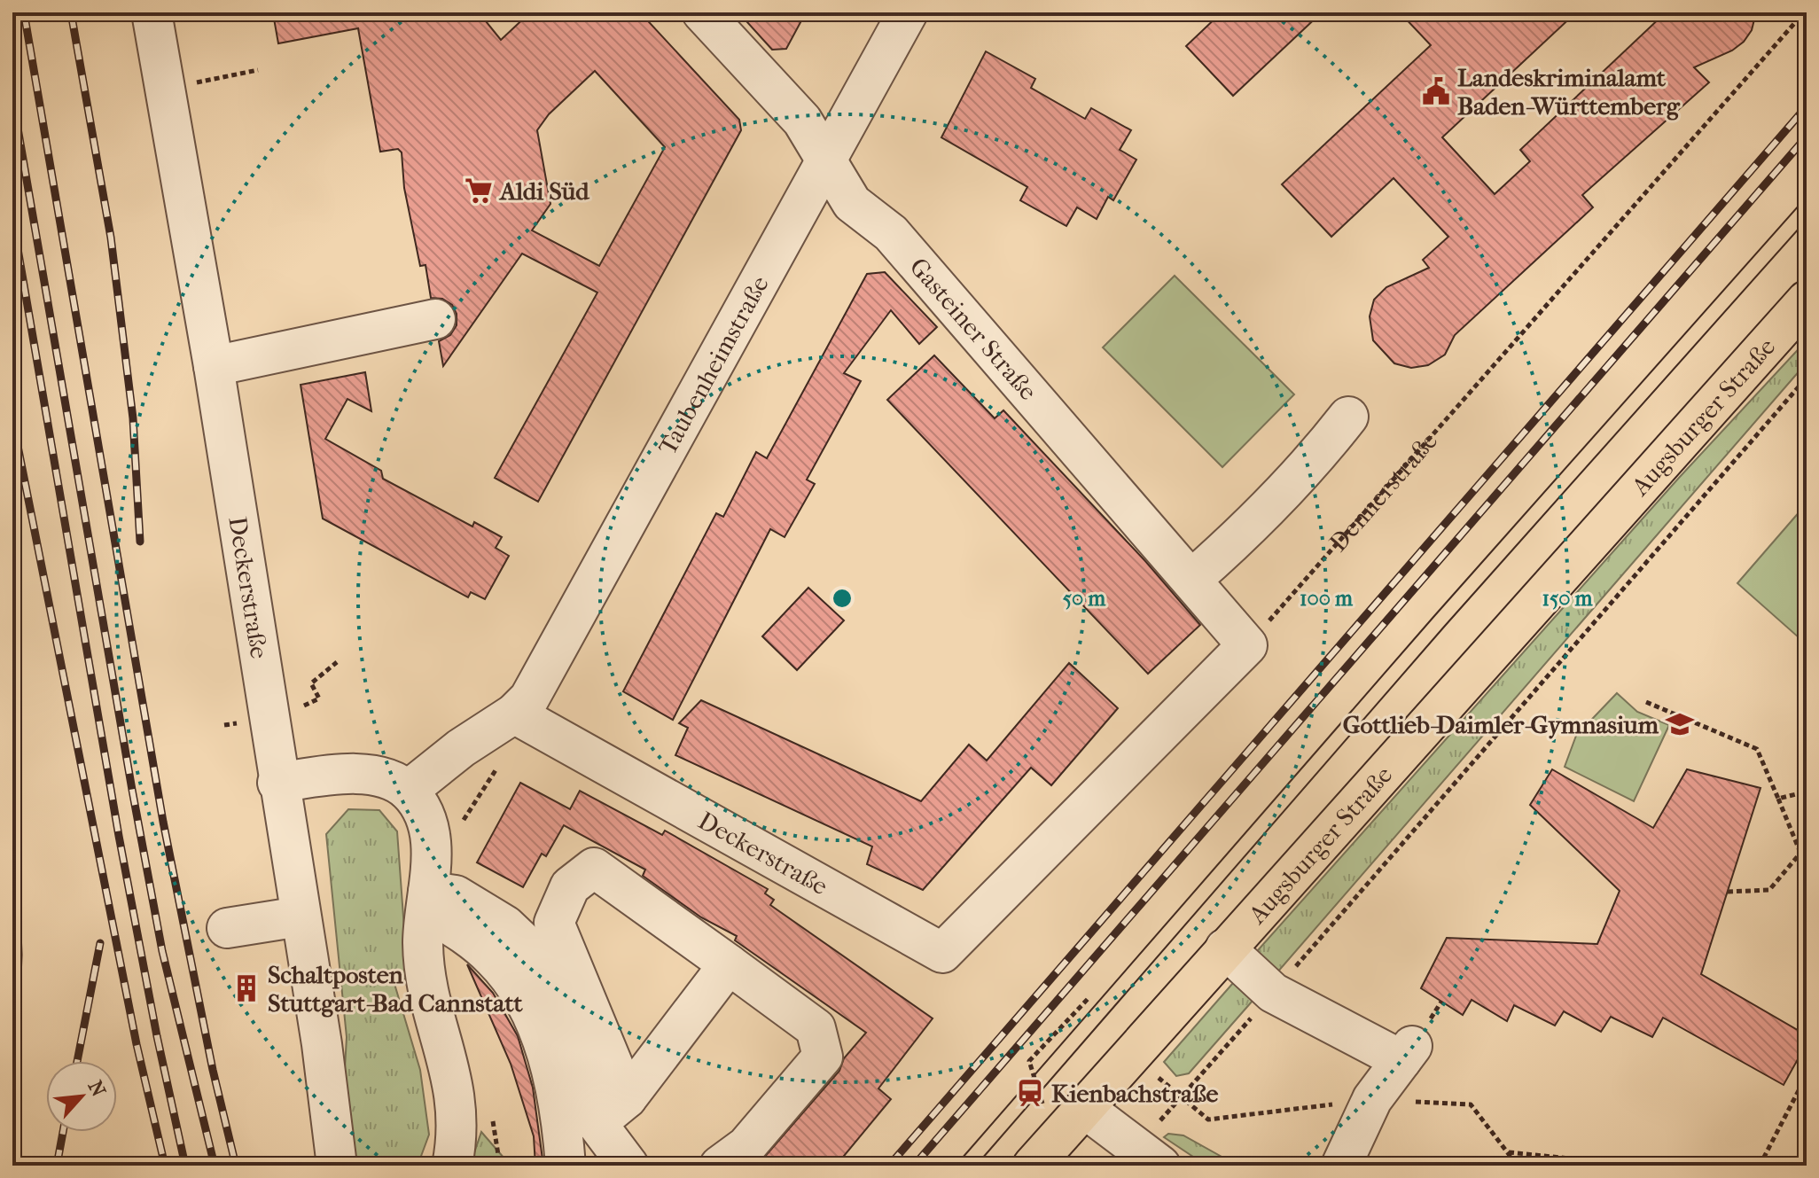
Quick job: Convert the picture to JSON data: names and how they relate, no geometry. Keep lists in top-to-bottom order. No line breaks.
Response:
{"streets":{"main road":["Augsburger Straße"],"street":["Gasteiner Straße","Taubenheimstraße","Deckerstraße"],"path":["Dennerstraße"]},"crossings":[["Gasteiner Straße","Taubenheimstraße"],["Gasteiner Straße","Dennerstraße"],["Gasteiner Straße","Deckerstraße"],["Taubenheimstraße","Deckerstraße"],["Dennerstraße","Deckerstraße"]],"places":{"public building":["Landeskriminalamt Baden-Württemberg"],"supermarket":["Aldi Süd"],"school or university":["Gottlieb-Daimler-Gymnasium"],"building":["Schaltposten Stuttgart-Bad Cannstatt"],"station":["Kienbachstraße"]},"north":"top right","rings":["50 m","100 m","150 m"]}
